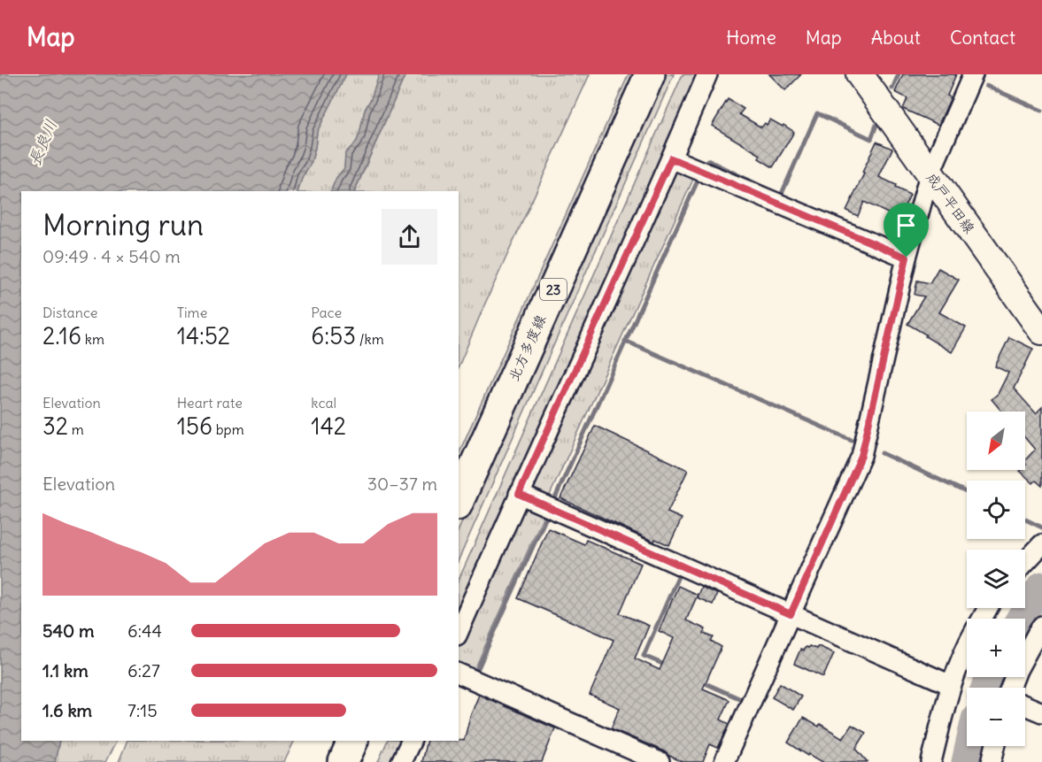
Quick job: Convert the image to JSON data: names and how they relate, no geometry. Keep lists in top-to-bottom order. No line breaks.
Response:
{"streets":{"main road":["成戸平田線","23","北方多度線"]},"water":["長良川"],"north":"bottom left","page":{"header":"Map","nav":["Home","Map","About","Contact"],"heading":["Morning run","09:49 · 4 × 540 m"],"stats":[["Distance","2.16 km"],["Time","14:52"],["Pace","6:53 /km"],["Elevation","32 m"],["Heart rate","156 bpm"],["kcal","142"]],"map_buttons":["+","−"],"chart":["Elevation","30–37 m"],"list":[{"name":"540 m","note":"6:44"},{"name":"1.1 km","note":"6:27"},{"name":"1.6 km","note":"7:15"}]}}
